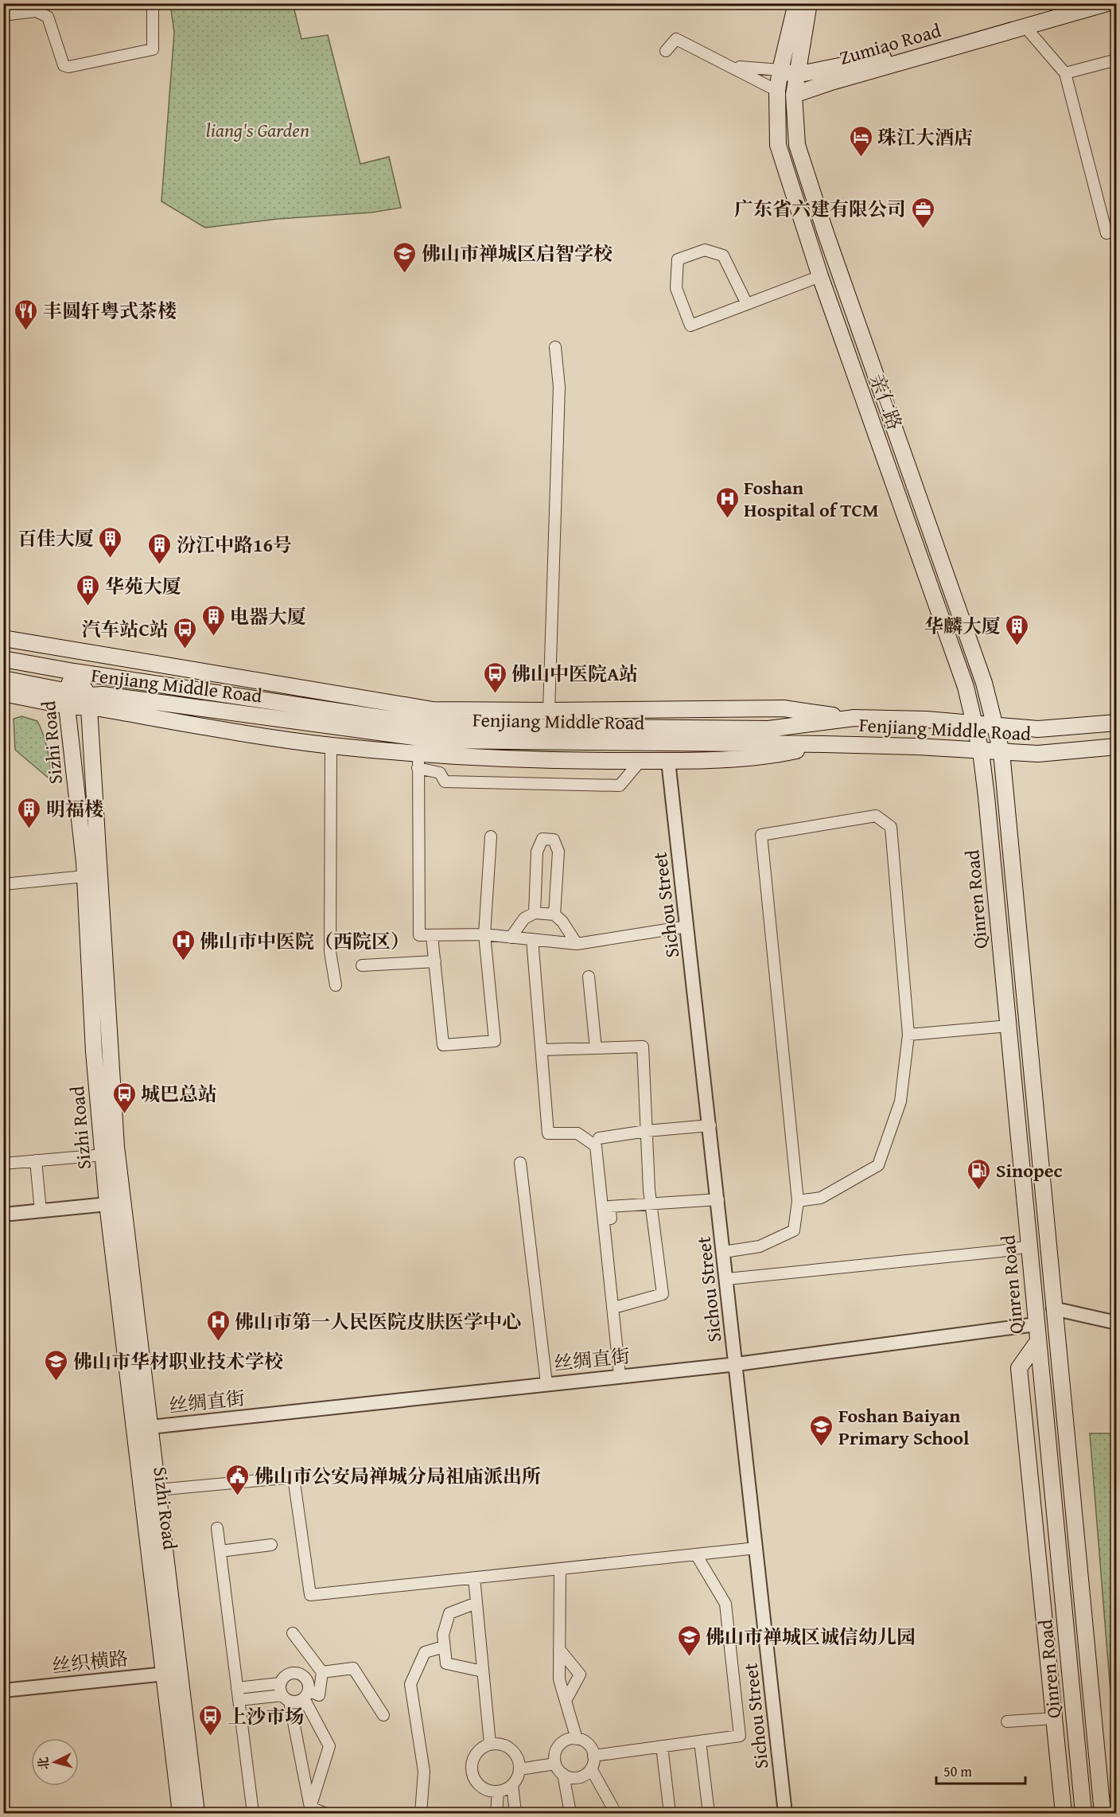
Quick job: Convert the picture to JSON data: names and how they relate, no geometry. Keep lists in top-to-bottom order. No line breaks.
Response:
{"streets":{"main road":["Zumiao Road","亲仁路","Fenjiang Middle Road","Sizhi Road","Qinren Road"],"street":["Sichou Street","丝绸直街","丝织横路"]},"crossings":[["Zumiao Road","亲仁路"],["亲仁路","Fenjiang Middle Road"],["亲仁路","Qinren Road"],["Fenjiang Middle Road","Sizhi Road"],["Fenjiang Middle Road","Qinren Road"],["Sizhi Road","丝绸直街"],["Sizhi Road","丝织横路"],["Qinren Road","丝绸直街"],["Sichou Street","丝绸直街"]],"parks":["liang's Garden"],"places":{"hotel":["珠江大酒店"],"office":["广东省六建有限公司"],"school or university":["佛山市禅城区启智学校","佛山市华材职业技术学校","Foshan Baiyan Primary School","佛山市禅城区诚信幼儿园"],"restaurant":["丰圆轩粤式茶楼"],"hospital":["Foshan Hospital of TCM","佛山市中医院（西院区）","佛山市第一人民医院皮肤医学中心"],"building":["百佳大厦","汾江中路16号","华苑大厦","电器大厦","华麟大厦","明福楼"],"bus stop":["汽车站C站","佛山中医院A站","城巴总站","上沙市场"],"fuel station":["Sinopec"],"public building":["佛山市公安局禅城分局祖庙派出所"]},"scale_bar":"50 m","north":"left"}
